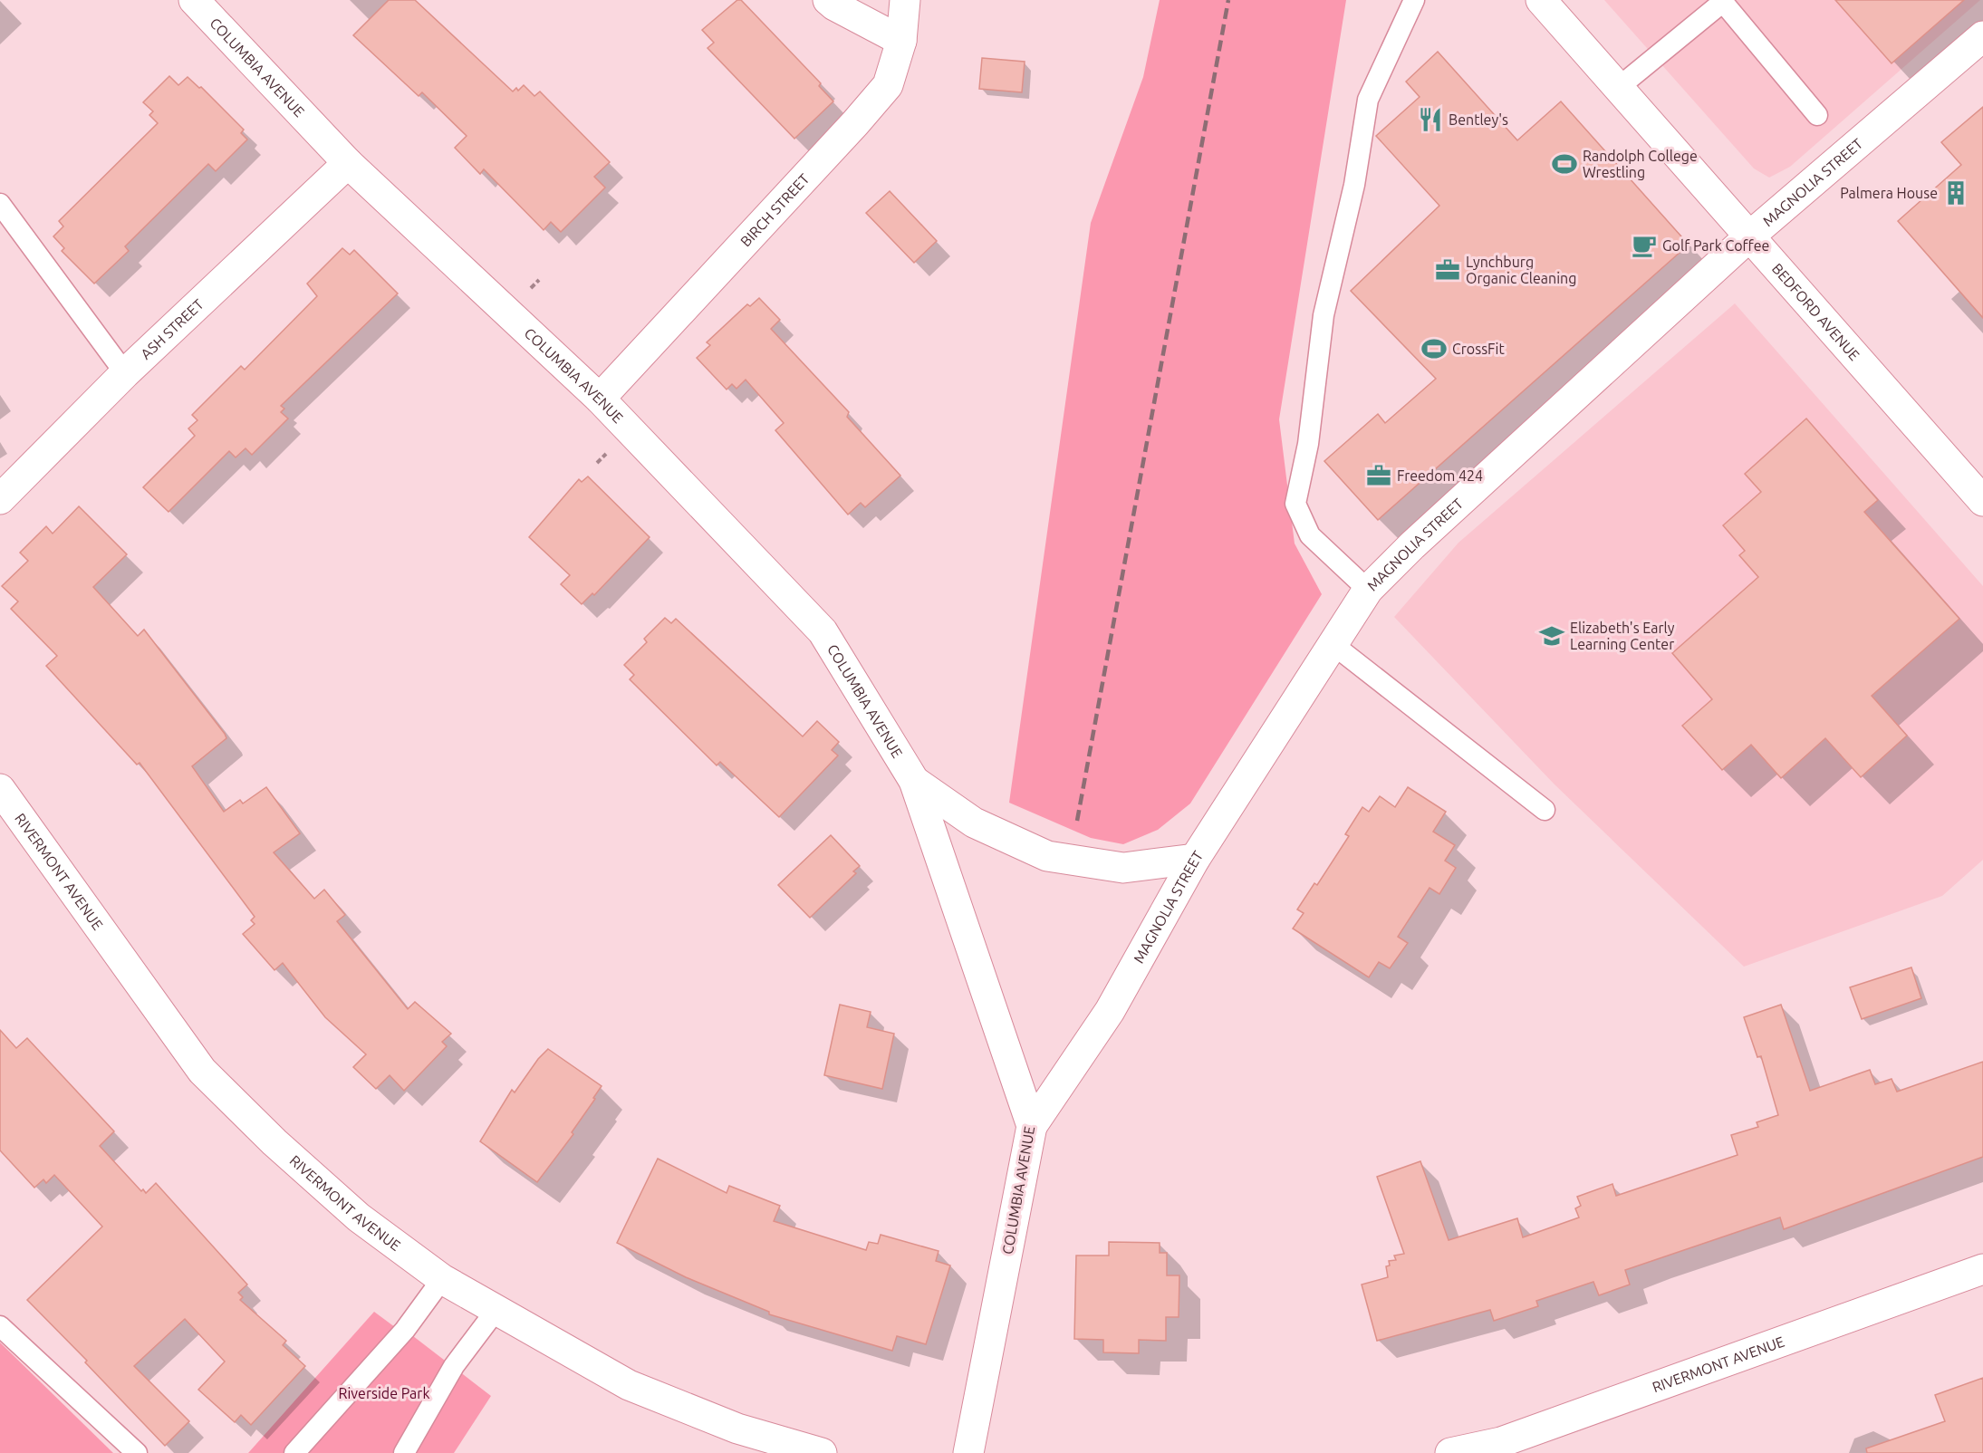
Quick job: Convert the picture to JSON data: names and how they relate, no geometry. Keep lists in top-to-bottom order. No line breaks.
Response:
{"streets":{"street":["COLUMBIA AVENUE","MAGNOLIA STREET","BIRCH STREET","BEDFORD AVENUE","ASH STREET","RIVERMONT AVENUE"]},"crossings":[["COLUMBIA AVENUE","MAGNOLIA STREET"],["COLUMBIA AVENUE","BIRCH STREET"],["COLUMBIA AVENUE","ASH STREET"],["MAGNOLIA STREET","BEDFORD AVENUE"]],"parks":["Riverside Park"],"places":{"restaurant":["Bentley's"],"sports":["Randolph College Wrestling","CrossFit"],"building":["Palmera House"],"cafe":["Golf Park Coffee"],"office":["Lynchburg Organic Cleaning","Freedom 424"],"school or university":["Elizabeth's Early Learning Center"]}}
